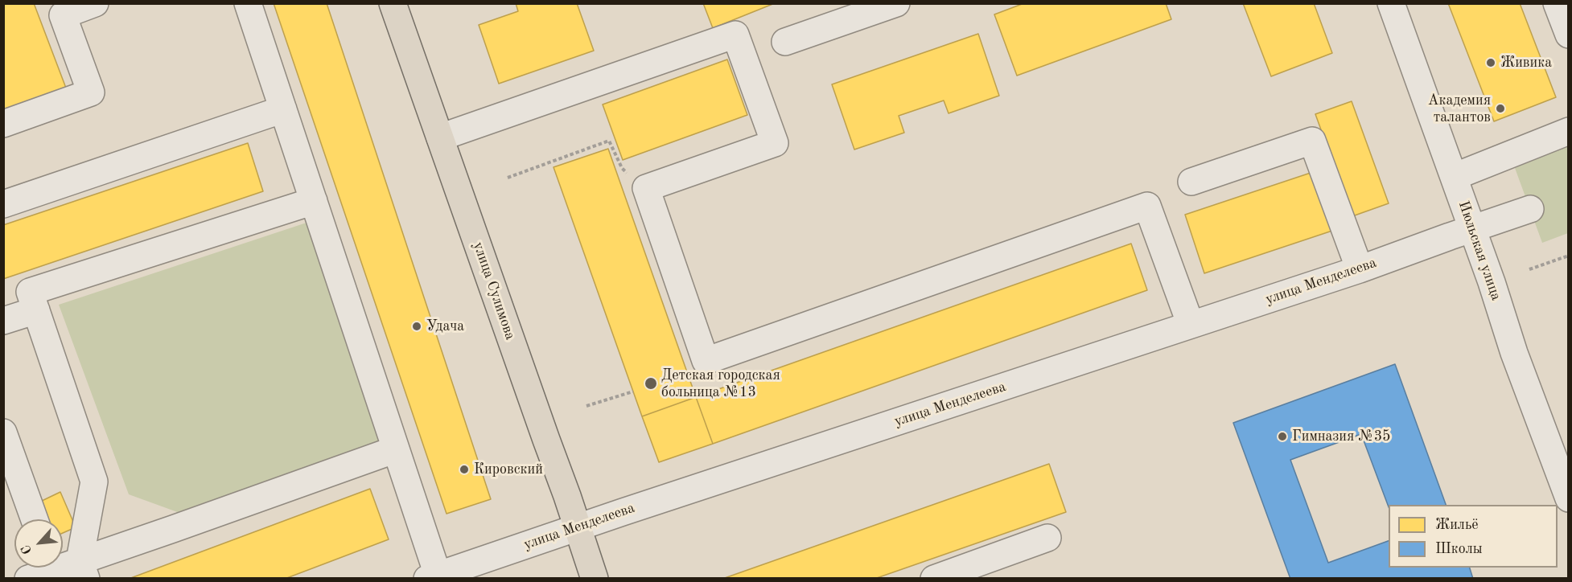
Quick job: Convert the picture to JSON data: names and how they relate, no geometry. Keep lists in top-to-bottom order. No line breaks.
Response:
{"streets":{"main road":["улица Сулимова"],"street":["Июльская улица","улица Менделеева"]},"crossings":[["Июльская улица","улица Менделеева"],["улица Менделеева","улица Сулимова"]],"places":["Живика","Академия талантов","Удача","Детская городская больница №13","Гимназия №35","Кировский"],"legend":["Жильё","Школы"],"north":"bottom left"}
